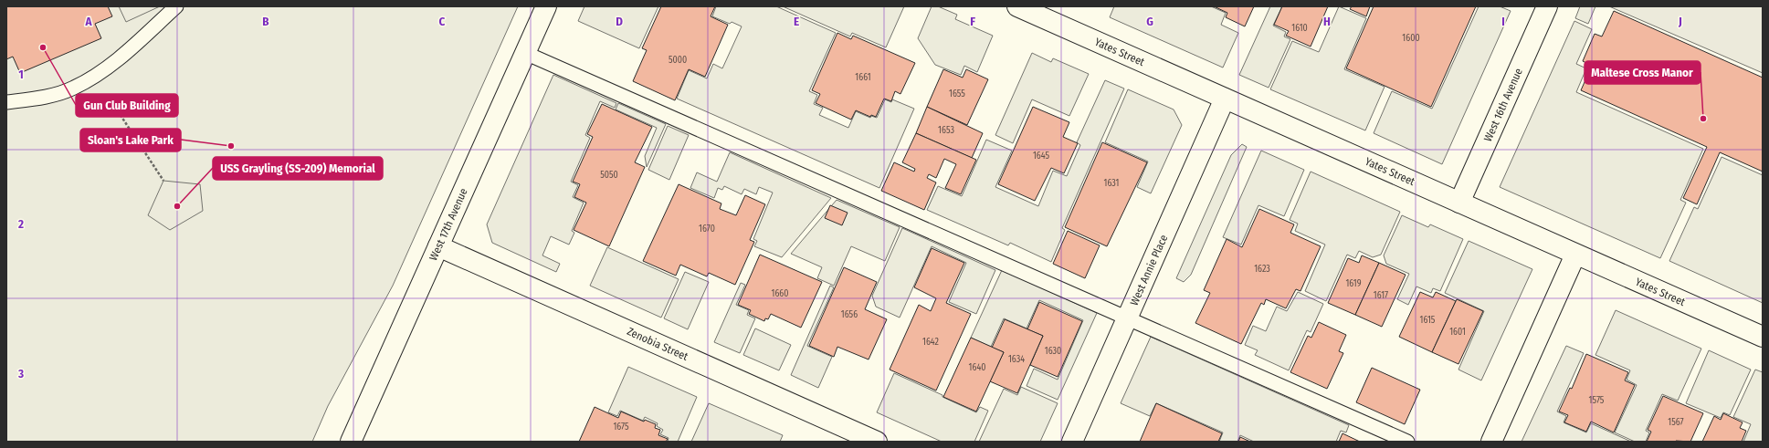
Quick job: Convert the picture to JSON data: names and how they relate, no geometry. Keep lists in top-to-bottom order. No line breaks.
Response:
{"streets":{"street":["Yates Street","West 16th Avenue","West 17th Avenue","West Annie Place","Zenobia Street"]},"crossings":[["Yates Street","West 16th Avenue"],["Yates Street","West Annie Place"],["West 17th Avenue","Zenobia Street"]],"places":["Gun Club Building","Maltese Cross Manor","Sloan's Lake Park","USS Grayling (SS-209) Memorial"],"house_numbers":["1610","1600","5000","1661","1655","1653","1645","5050","1631","1670","1623","1619","1660","1617","1656","1615","1601","1642","1630","1634","1640","1575","1567","1675"],"grid":{"columns":["A","B","C","D","E","F","G","H","I","J"],"rows":["1","2","3"]}}
